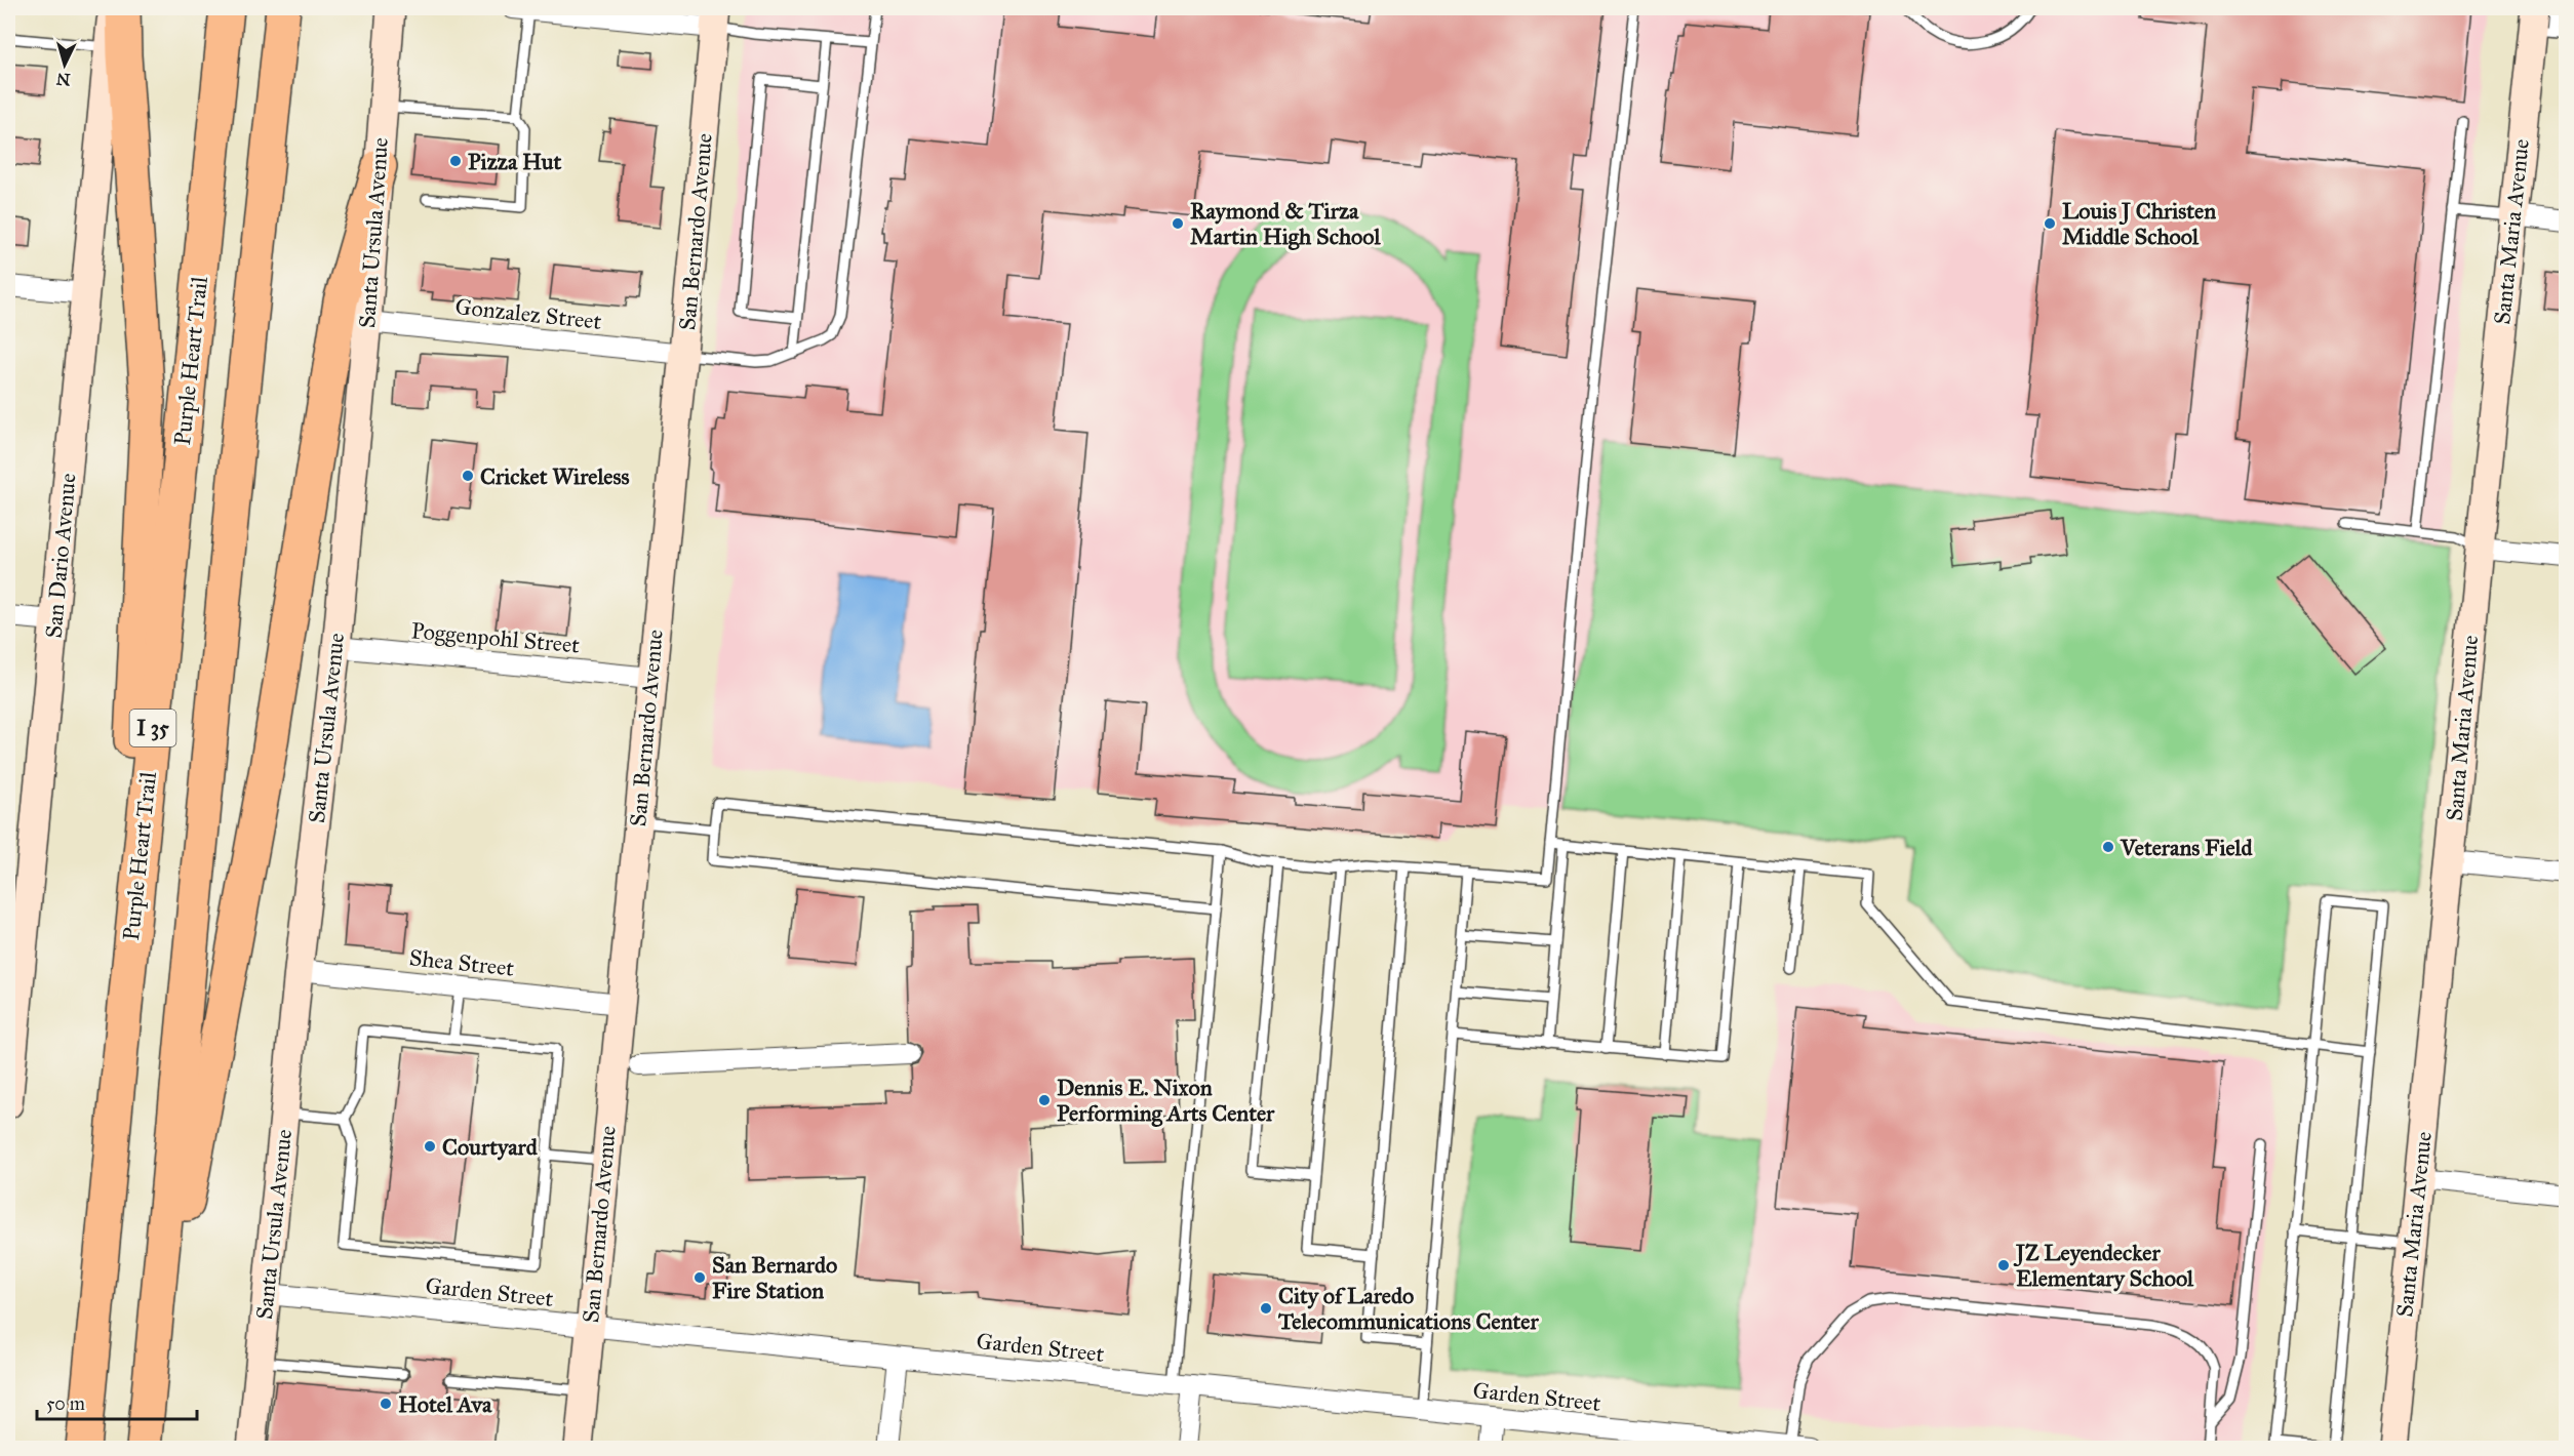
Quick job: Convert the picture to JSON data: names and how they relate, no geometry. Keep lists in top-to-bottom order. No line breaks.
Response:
{"streets":{"highway":["Purple Heart Trail","I 35"],"main road":["San Bernardo Avenue","Santa Maria Avenue","Santa Ursula Avenue","San Dario Avenue"],"street":["Gonzalez Street","Poggenpohl Street","Shea Street","Garden Street"]},"crossings":[["San Bernardo Avenue","Gonzalez Street"],["San Bernardo Avenue","Poggenpohl Street"],["San Bernardo Avenue","Shea Street"],["San Bernardo Avenue","Garden Street"],["Santa Ursula Avenue","Gonzalez Street"],["Santa Ursula Avenue","Poggenpohl Street"],["Santa Ursula Avenue","Shea Street"],["Santa Ursula Avenue","Garden Street"]],"places":["Pizza Hut","Raymond & Tirza Martin High School","Louis J Christen Middle School","Cricket Wireless","Veterans Field","Dennis E. Nixon Performing Arts Center","Courtyard","JZ Leyendecker Elementary School","San Bernardo Fire Station","City of Laredo Telecommunications Center","Hotel Ava"],"scale_bar":"50 m","north":"bottom"}
